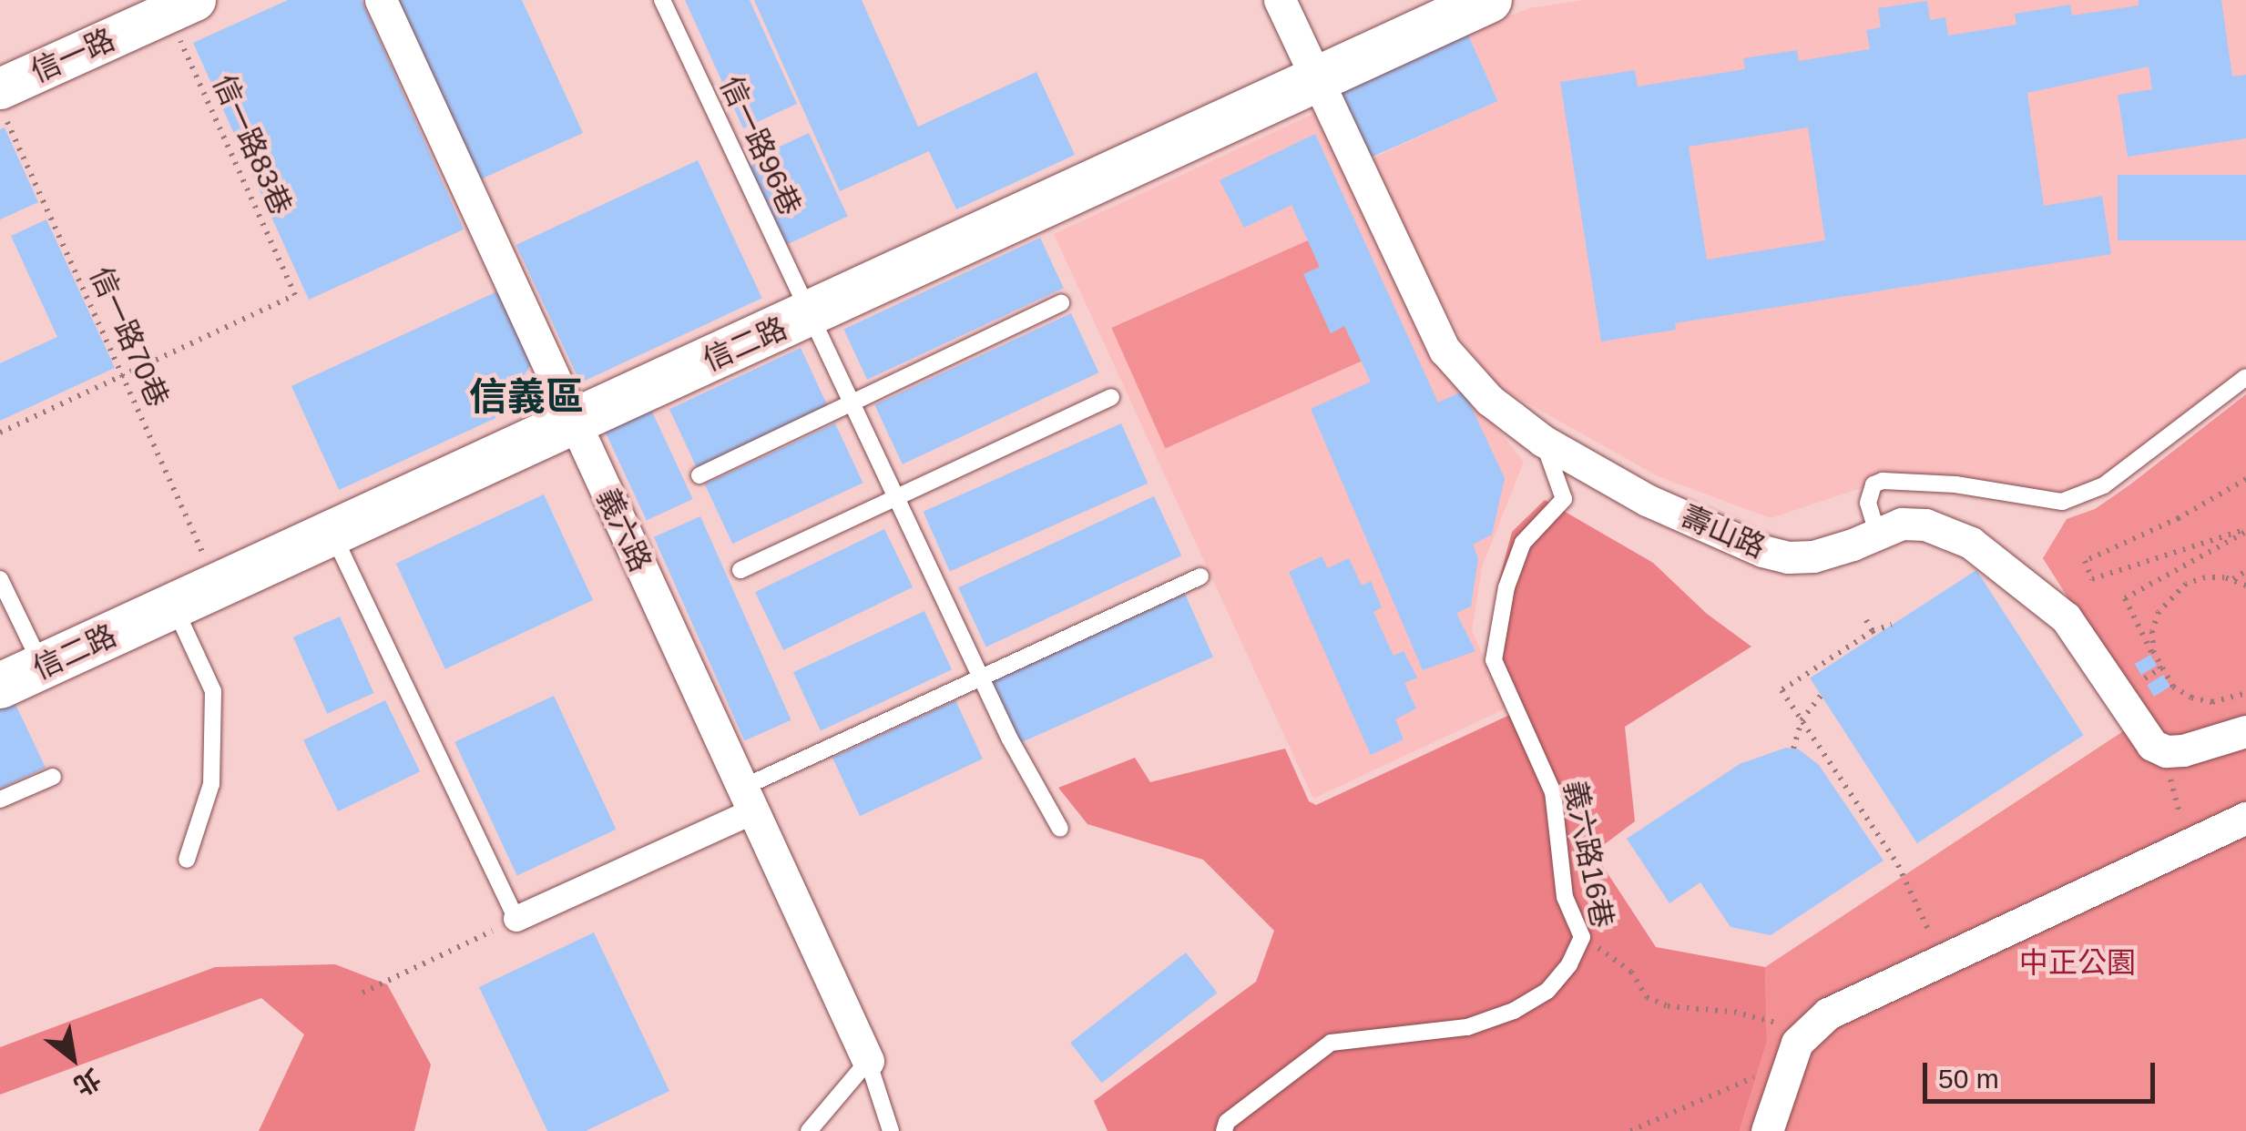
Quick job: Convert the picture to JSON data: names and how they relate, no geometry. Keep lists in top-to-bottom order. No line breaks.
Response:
{"streets":{"main road":["信二路"],"street":["信一路","義六路","壽山路"],"lane":["信一路96巷","義六路16巷"],"path":["信一路83巷","信一路70巷"]},"crossings":[["信一路","信一路83巷"],["信一路83巷","信一路70巷"],["信一路96巷","信二路"],["信一路70巷","信二路"],["信二路","義六路"],["信二路","壽山路"],["壽山路","義六路16巷"]],"districts":["信義區"],"parks":["中正公園"],"scale_bar":"50 m","north":"bottom right"}
